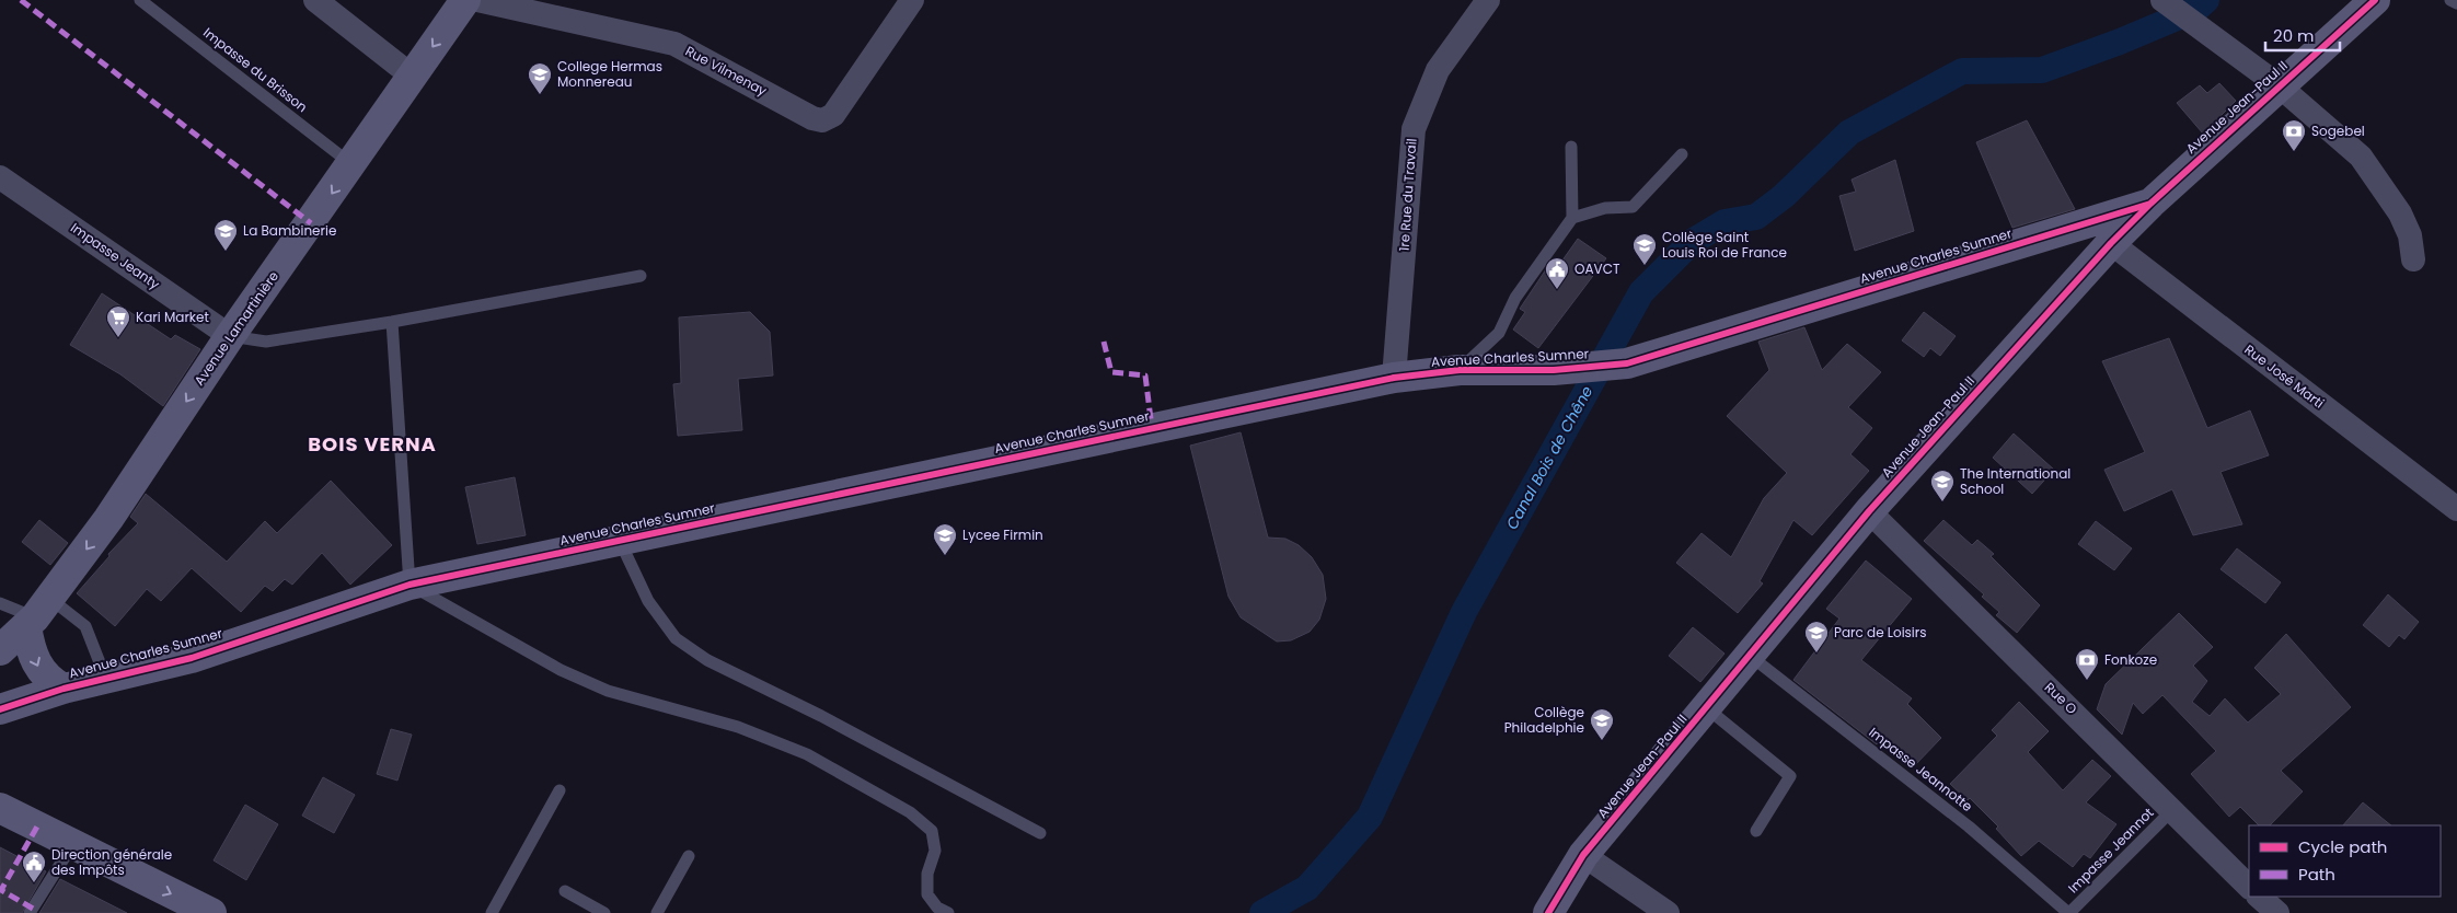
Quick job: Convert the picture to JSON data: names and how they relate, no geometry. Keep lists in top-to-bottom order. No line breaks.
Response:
{"streets":{"street":["Rue Vilmenay","Avenue Jean-Paul II","1re Rue du Travail","Impasse Jeanty","Avenue Charles Sumner","Avenue Lamartinière","Rue José Marti","Rue O"],"lane":["Impasse du Brisson","Impasse Jeannotte","Impasse Jeannot"]},"crossings":[["Impasse du Brisson","Avenue Lamartinière"],["Avenue Jean-Paul II","Avenue Charles Sumner"],["Avenue Jean-Paul II","Rue José Marti"],["Avenue Jean-Paul II","Rue O"],["Avenue Jean-Paul II","Impasse Jeannotte"],["1re Rue du Travail","Avenue Charles Sumner"],["Impasse Jeanty","Avenue Lamartinière"],["Rue O","Impasse Jeannot"],["Impasse Jeannotte","Impasse Jeannot"]],"one_way":["Avenue Lamartinière"],"districts":["BOIS VERNA"],"water":["Canal Bois de Chêne"],"places":{"school or university":["College Hermas Monnereau","La Bambinerie","Collège Saint Louis Roi de France","The International School","Lycee Firmin","Parc de Loisirs","Collège Philadelphie"],"bank":["Sogebel","Fonkoze"],"public building":["OAVCT","Direction générale des Impôts"],"supermarket":["Kari Market"]},"legend":["Cycle path","Path"],"scale_bar":"20 m"}
